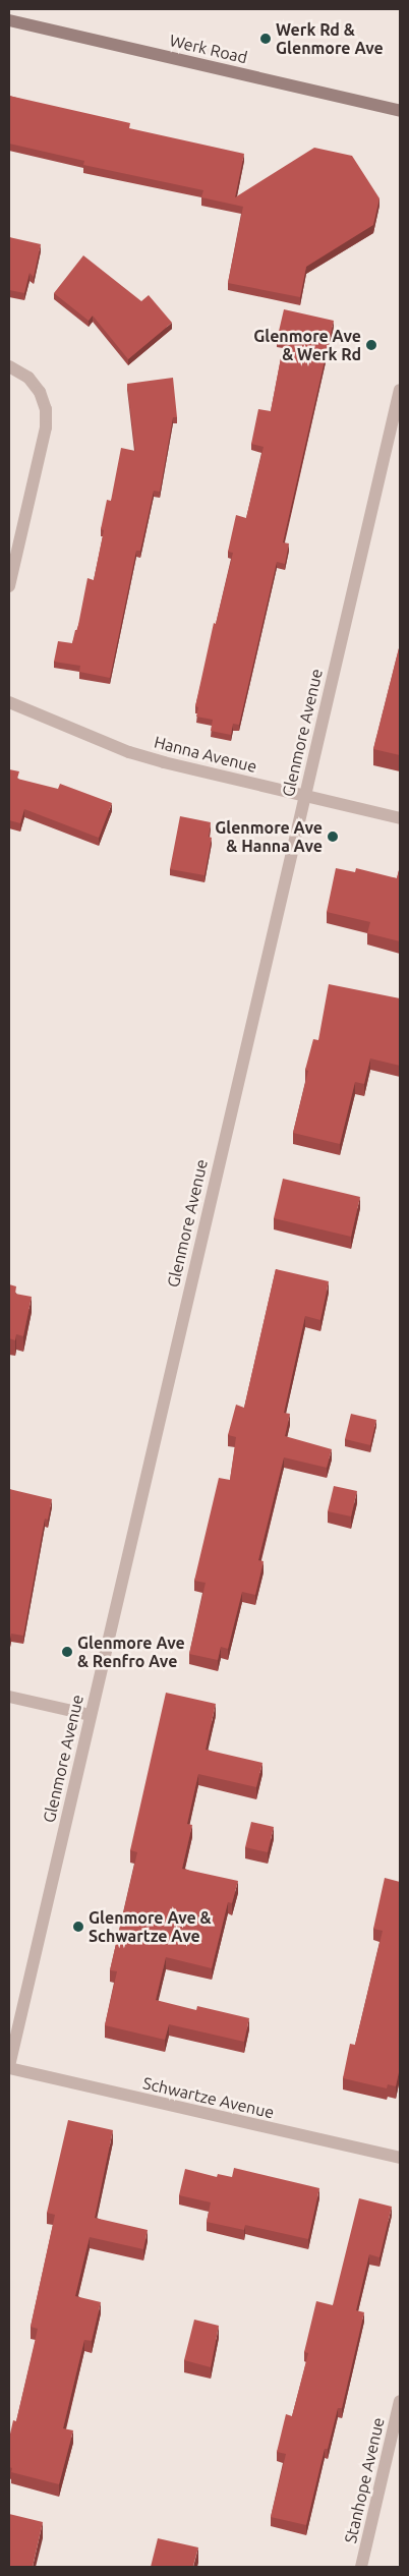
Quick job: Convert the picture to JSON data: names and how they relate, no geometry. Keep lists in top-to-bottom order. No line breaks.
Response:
{"streets":{"main road":["Werk Road"],"street":["Glenmore Avenue","Hanna Avenue","Schwartze Avenue","Stanhope Avenue"]},"crossings":[["Glenmore Avenue","Hanna Avenue"],["Glenmore Avenue","Schwartze Avenue"]],"places":["Werk Rd & Glenmore Ave","Glenmore Ave & Werk Rd","Glenmore Ave & Hanna Ave","Glenmore Ave & Renfro Ave","Glenmore Ave & Schwartze Ave"]}
